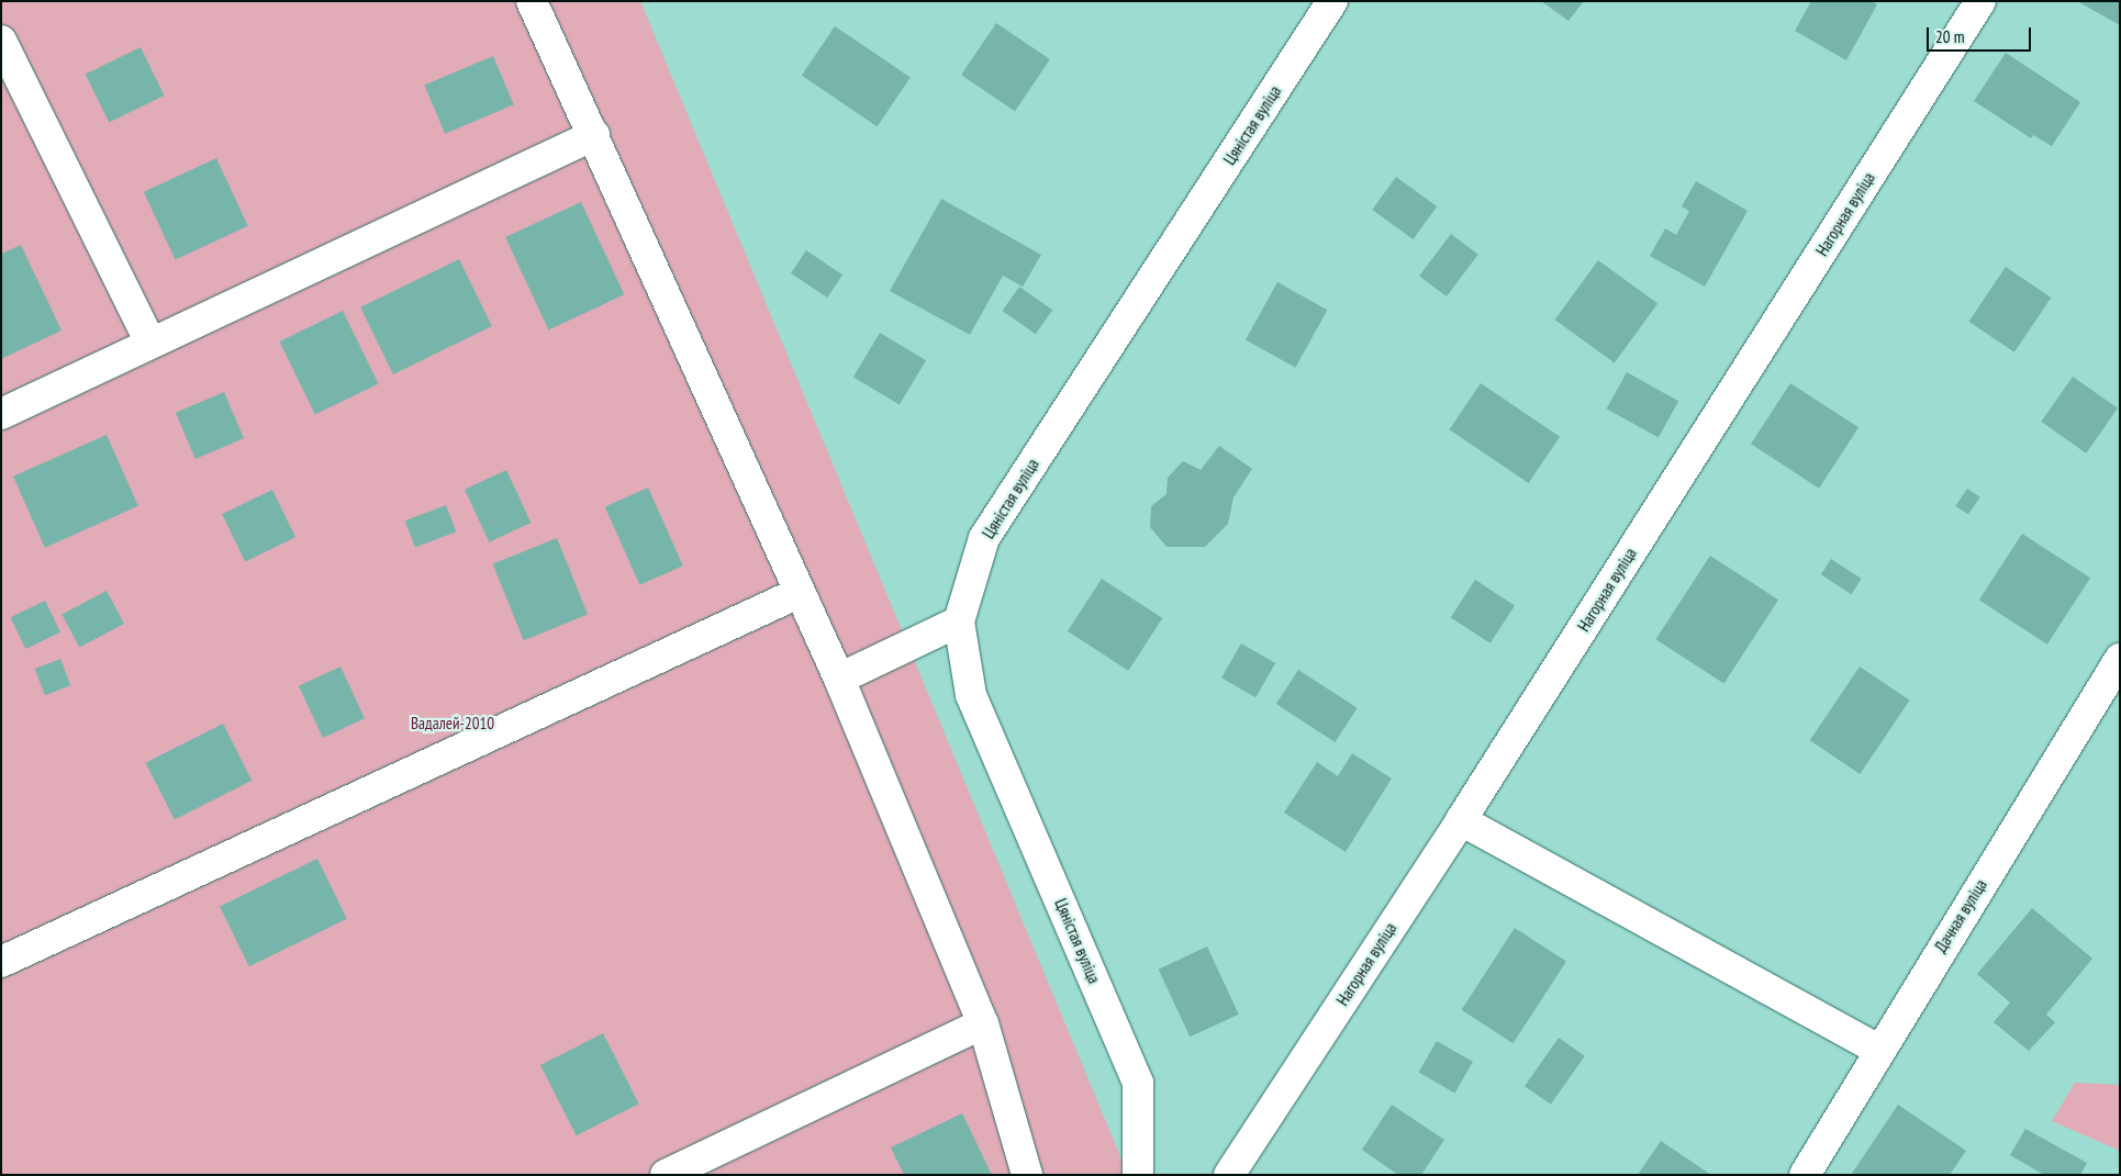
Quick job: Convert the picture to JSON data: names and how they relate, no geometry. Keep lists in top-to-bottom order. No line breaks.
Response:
{"streets":{"street":["Цяністая вуліца","Нагорная вуліца","Дачная вуліца"]},"parks":["Вадалей-2010"],"scale_bar":"20 m"}
